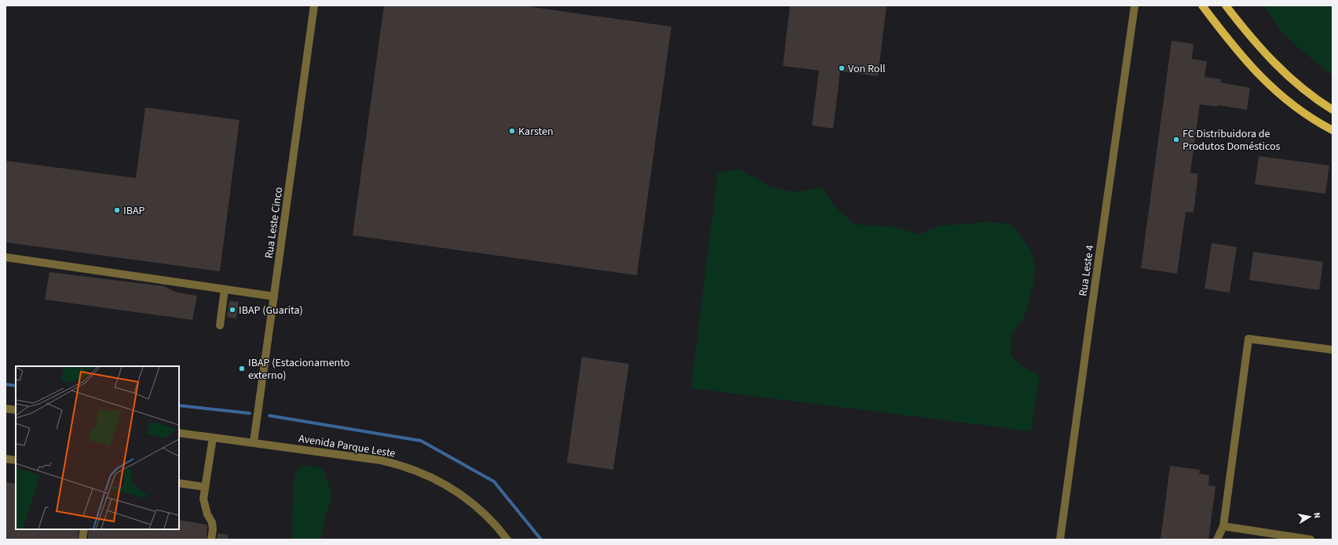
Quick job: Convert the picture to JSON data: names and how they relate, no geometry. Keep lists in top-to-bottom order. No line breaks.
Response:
{"streets":{"street":["Rua Leste Cinco","Rua Leste 4","Avenida Parque Leste"]},"crossings":[["Rua Leste Cinco","Avenida Parque Leste"]],"places":["Von Roll","Karsten","FC Distribuidora de Produtos Domésticos","IBAP","IBAP (Guarita)","IBAP (Estacionamento externo)"],"north":"right"}
